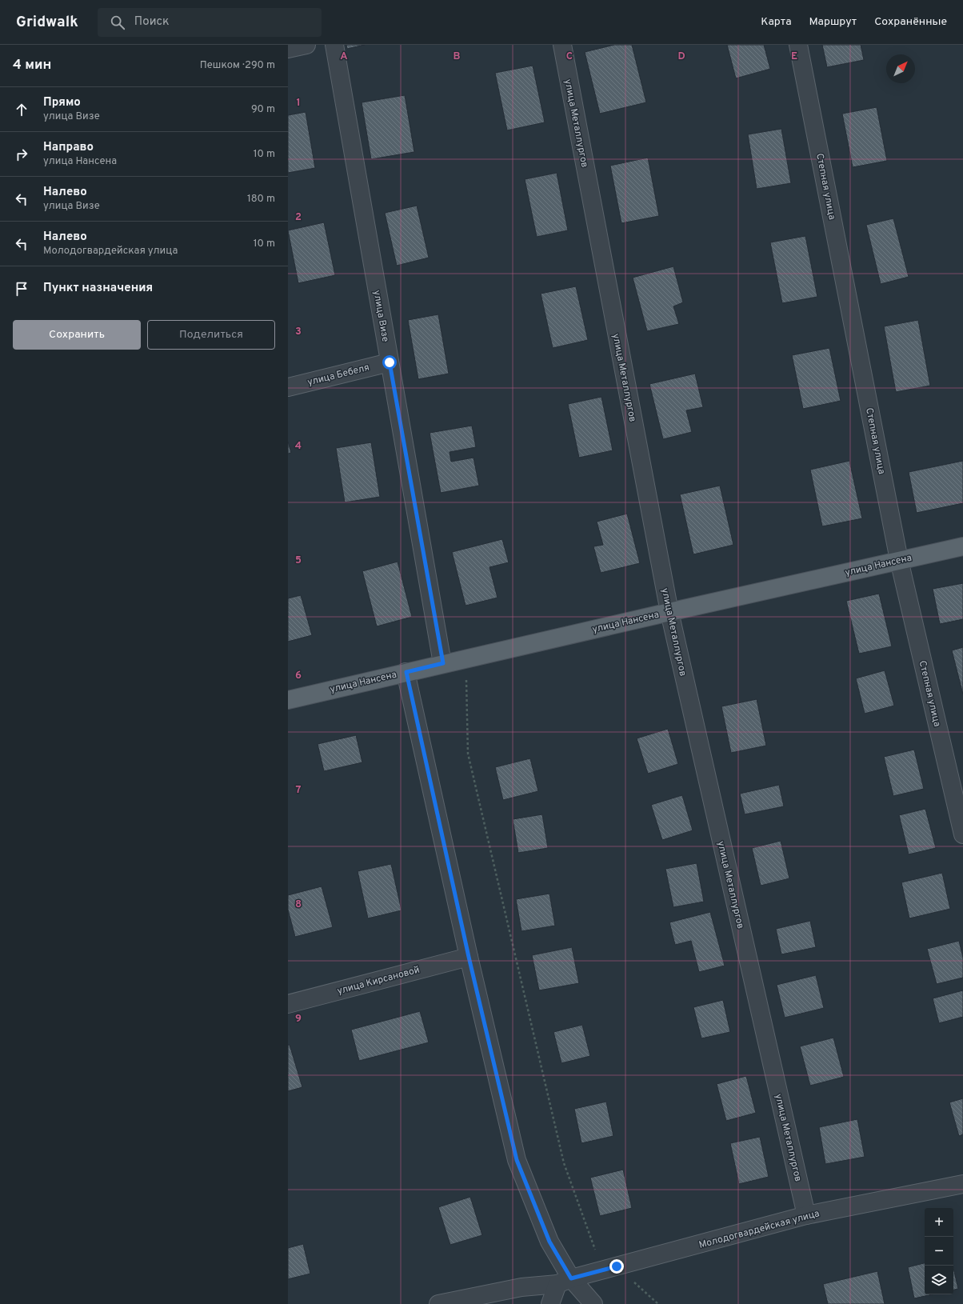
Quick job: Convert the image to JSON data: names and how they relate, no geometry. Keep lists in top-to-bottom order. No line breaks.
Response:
{"streets":{"main road":["улица Нансена"],"street":["улица Металлургов","Степная улица","улица Визе","улица Бебеля","улица Кирсановой","Молодогвардейская улица"]},"crossings":[["улица Металлургов","улица Нансена"],["улица Металлургов","Молодогвардейская улица"],["Степная улица","улица Нансена"],["улица Визе","улица Бебеля"],["улица Визе","улица Нансена"]],"north":"top right","page":{"header":"Gridwalk","search":"Поиск","nav":["Карта","Маршрут","Сохранённые"],"heading":["4 мин","Пешком · 290 m"],"list":[["Прямо","улица Визе","90 m"],["Направо","улица Нансена","10 m"],["Налево","улица Визе","180 m"],["Налево","Молодогвардейская улица","10 m"],"Пункт назначения"],"buttons":["Сохранить","Поделиться"],"map_buttons":["+","−"]},"grid":{"columns":["A","B","C","D","E"],"rows":["1","2","3","4","5","6","7","8","9"]}}
